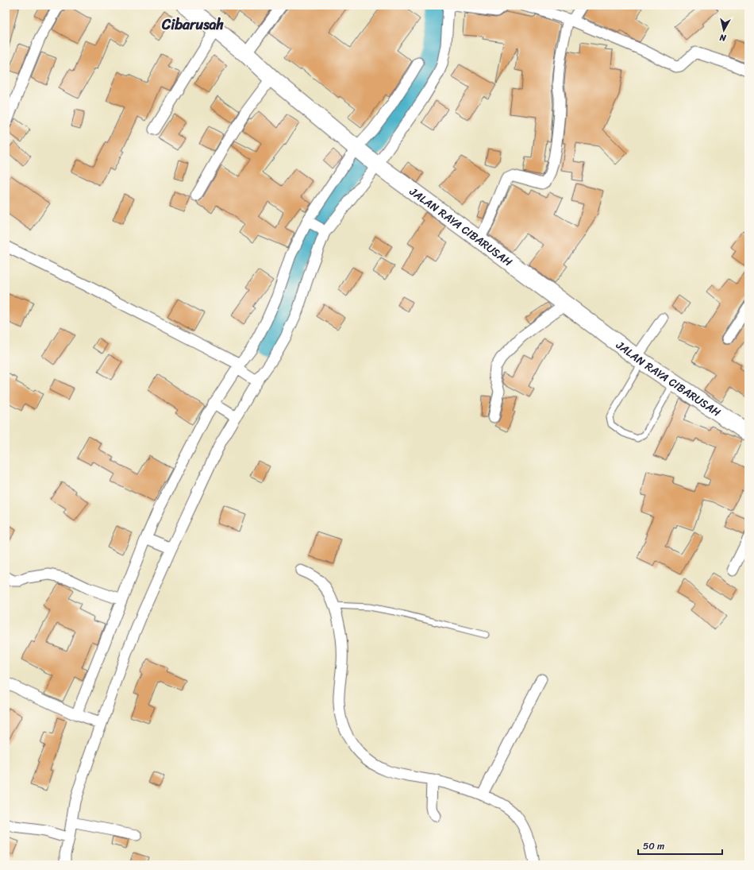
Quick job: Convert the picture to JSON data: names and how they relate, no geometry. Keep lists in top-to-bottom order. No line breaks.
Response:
{"streets":{"main road":["JALAN RAYA CIBARUSAH"]},"districts":["Cibarusah"],"scale_bar":"50 m","north":"bottom"}
